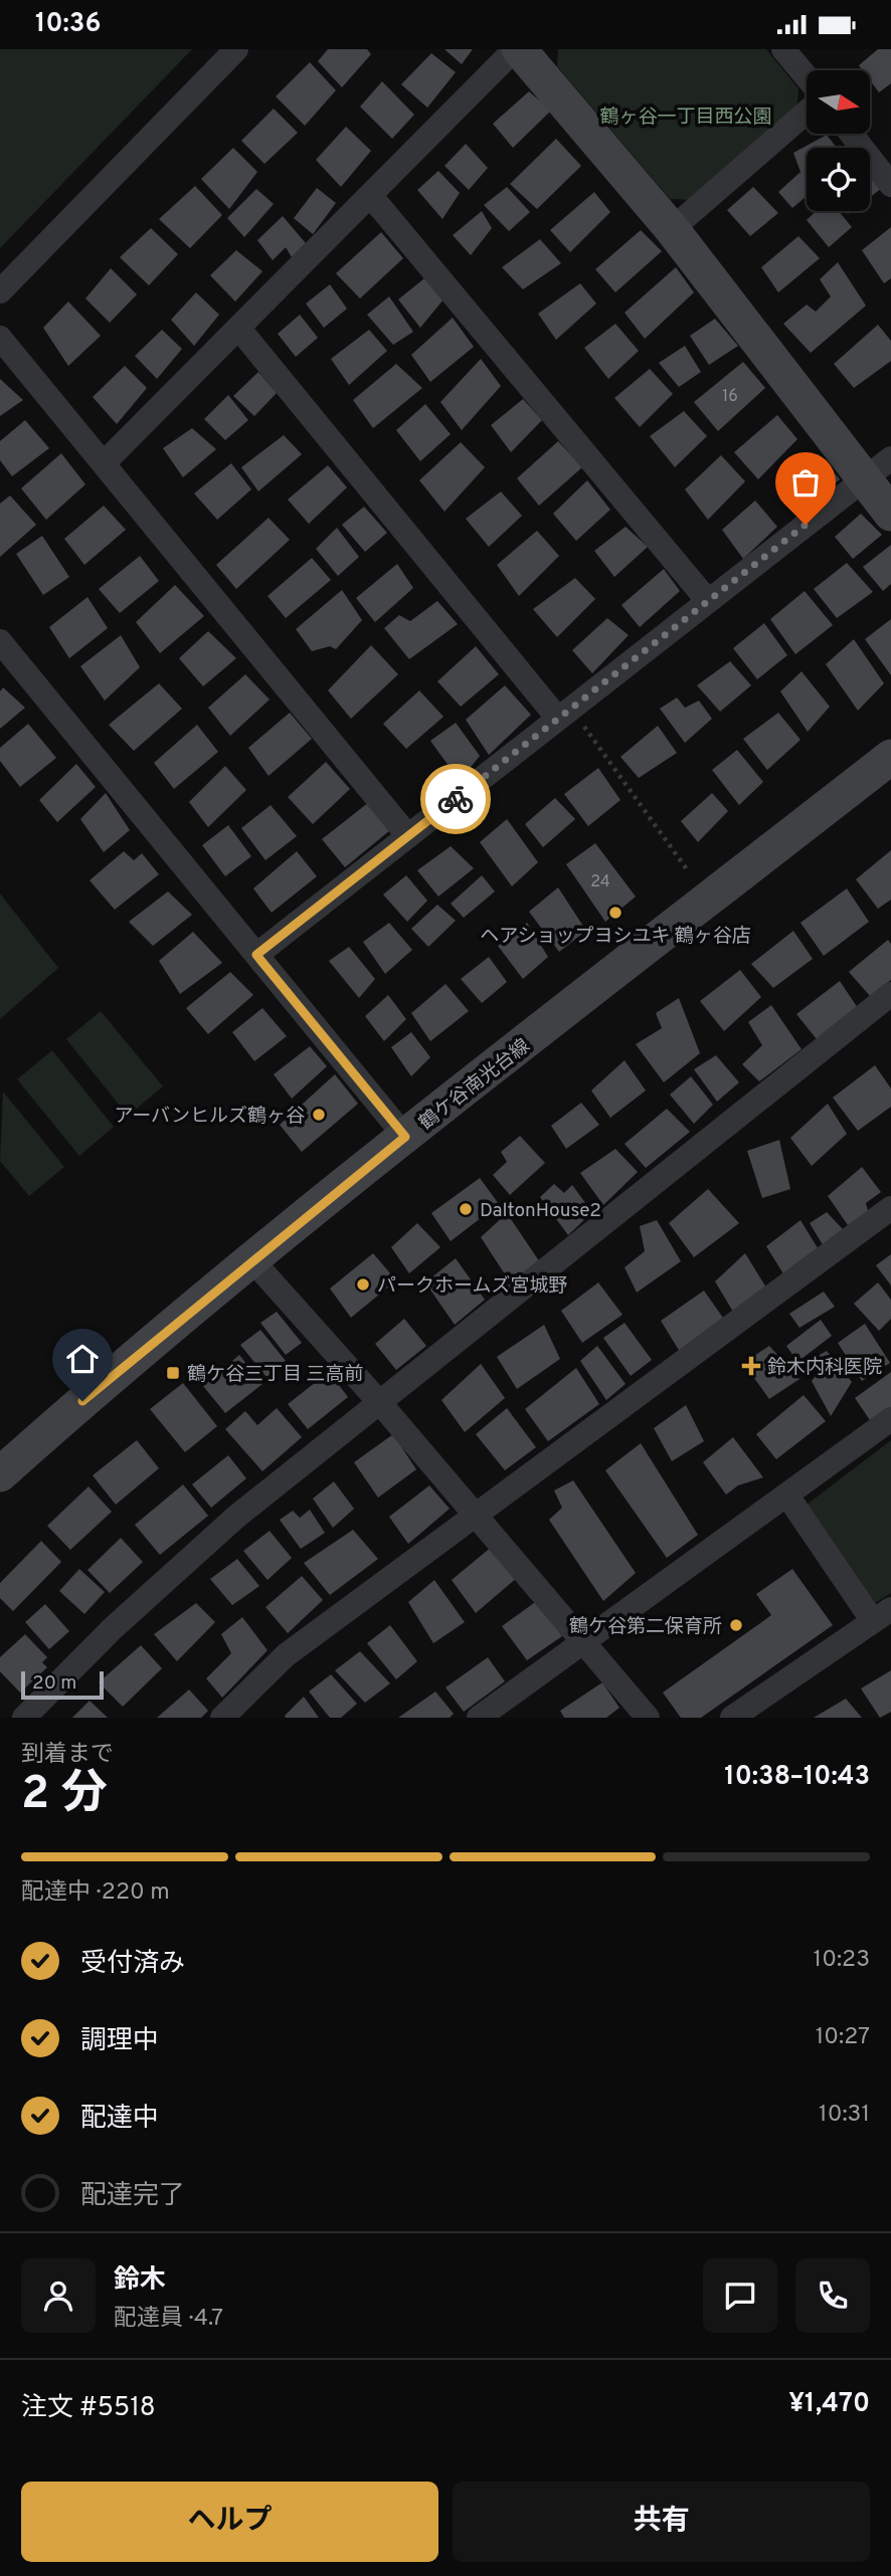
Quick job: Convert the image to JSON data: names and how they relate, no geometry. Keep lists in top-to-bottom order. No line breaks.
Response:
{"streets":{"street":["鶴ケ谷南光台線"]},"parks":["鶴ヶ谷一丁目西公園"],"places":{"other":["ヘアショップヨシユキ 鶴ヶ谷店","アーバンヒルズ鶴ヶ谷","DaltonHouse2","パークホームズ宮城野","鶴ケ谷第二保育所"],"health":["鈴木内科医院"],"transit":["鶴ケ谷三丁目 三高前"]},"house_numbers":["16","24"],"scale_bar":"20 m","north":"right","page":{"status":"10:36","scale":"20 m","heading":["2 分","到着まで","10:38–10:43"],"panel":["鈴木","配達員 · 4.7","注文 #5518","¥1,470"],"bar":"配達中 · 220 m","list":[["受付済み","10:23"],["調理中","10:27"],["配達中","10:31"],"配達完了"],"buttons":["ヘルプ","共有"]}}
